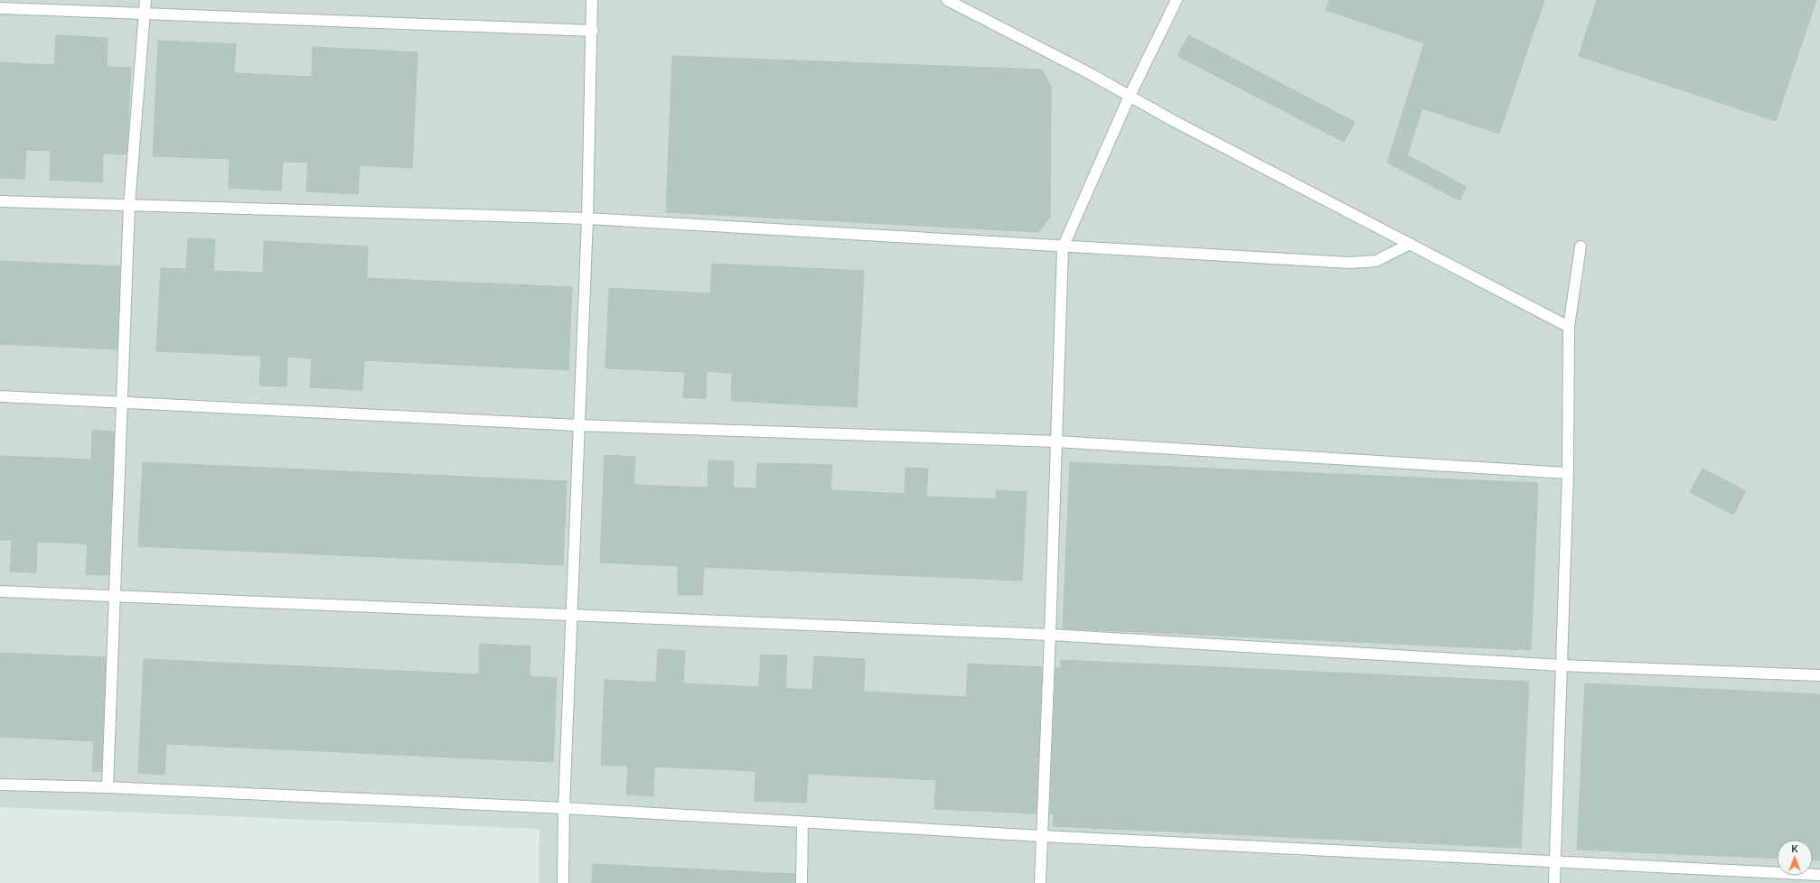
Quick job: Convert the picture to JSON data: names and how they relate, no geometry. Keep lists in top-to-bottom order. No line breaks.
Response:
{"north":"top"}
